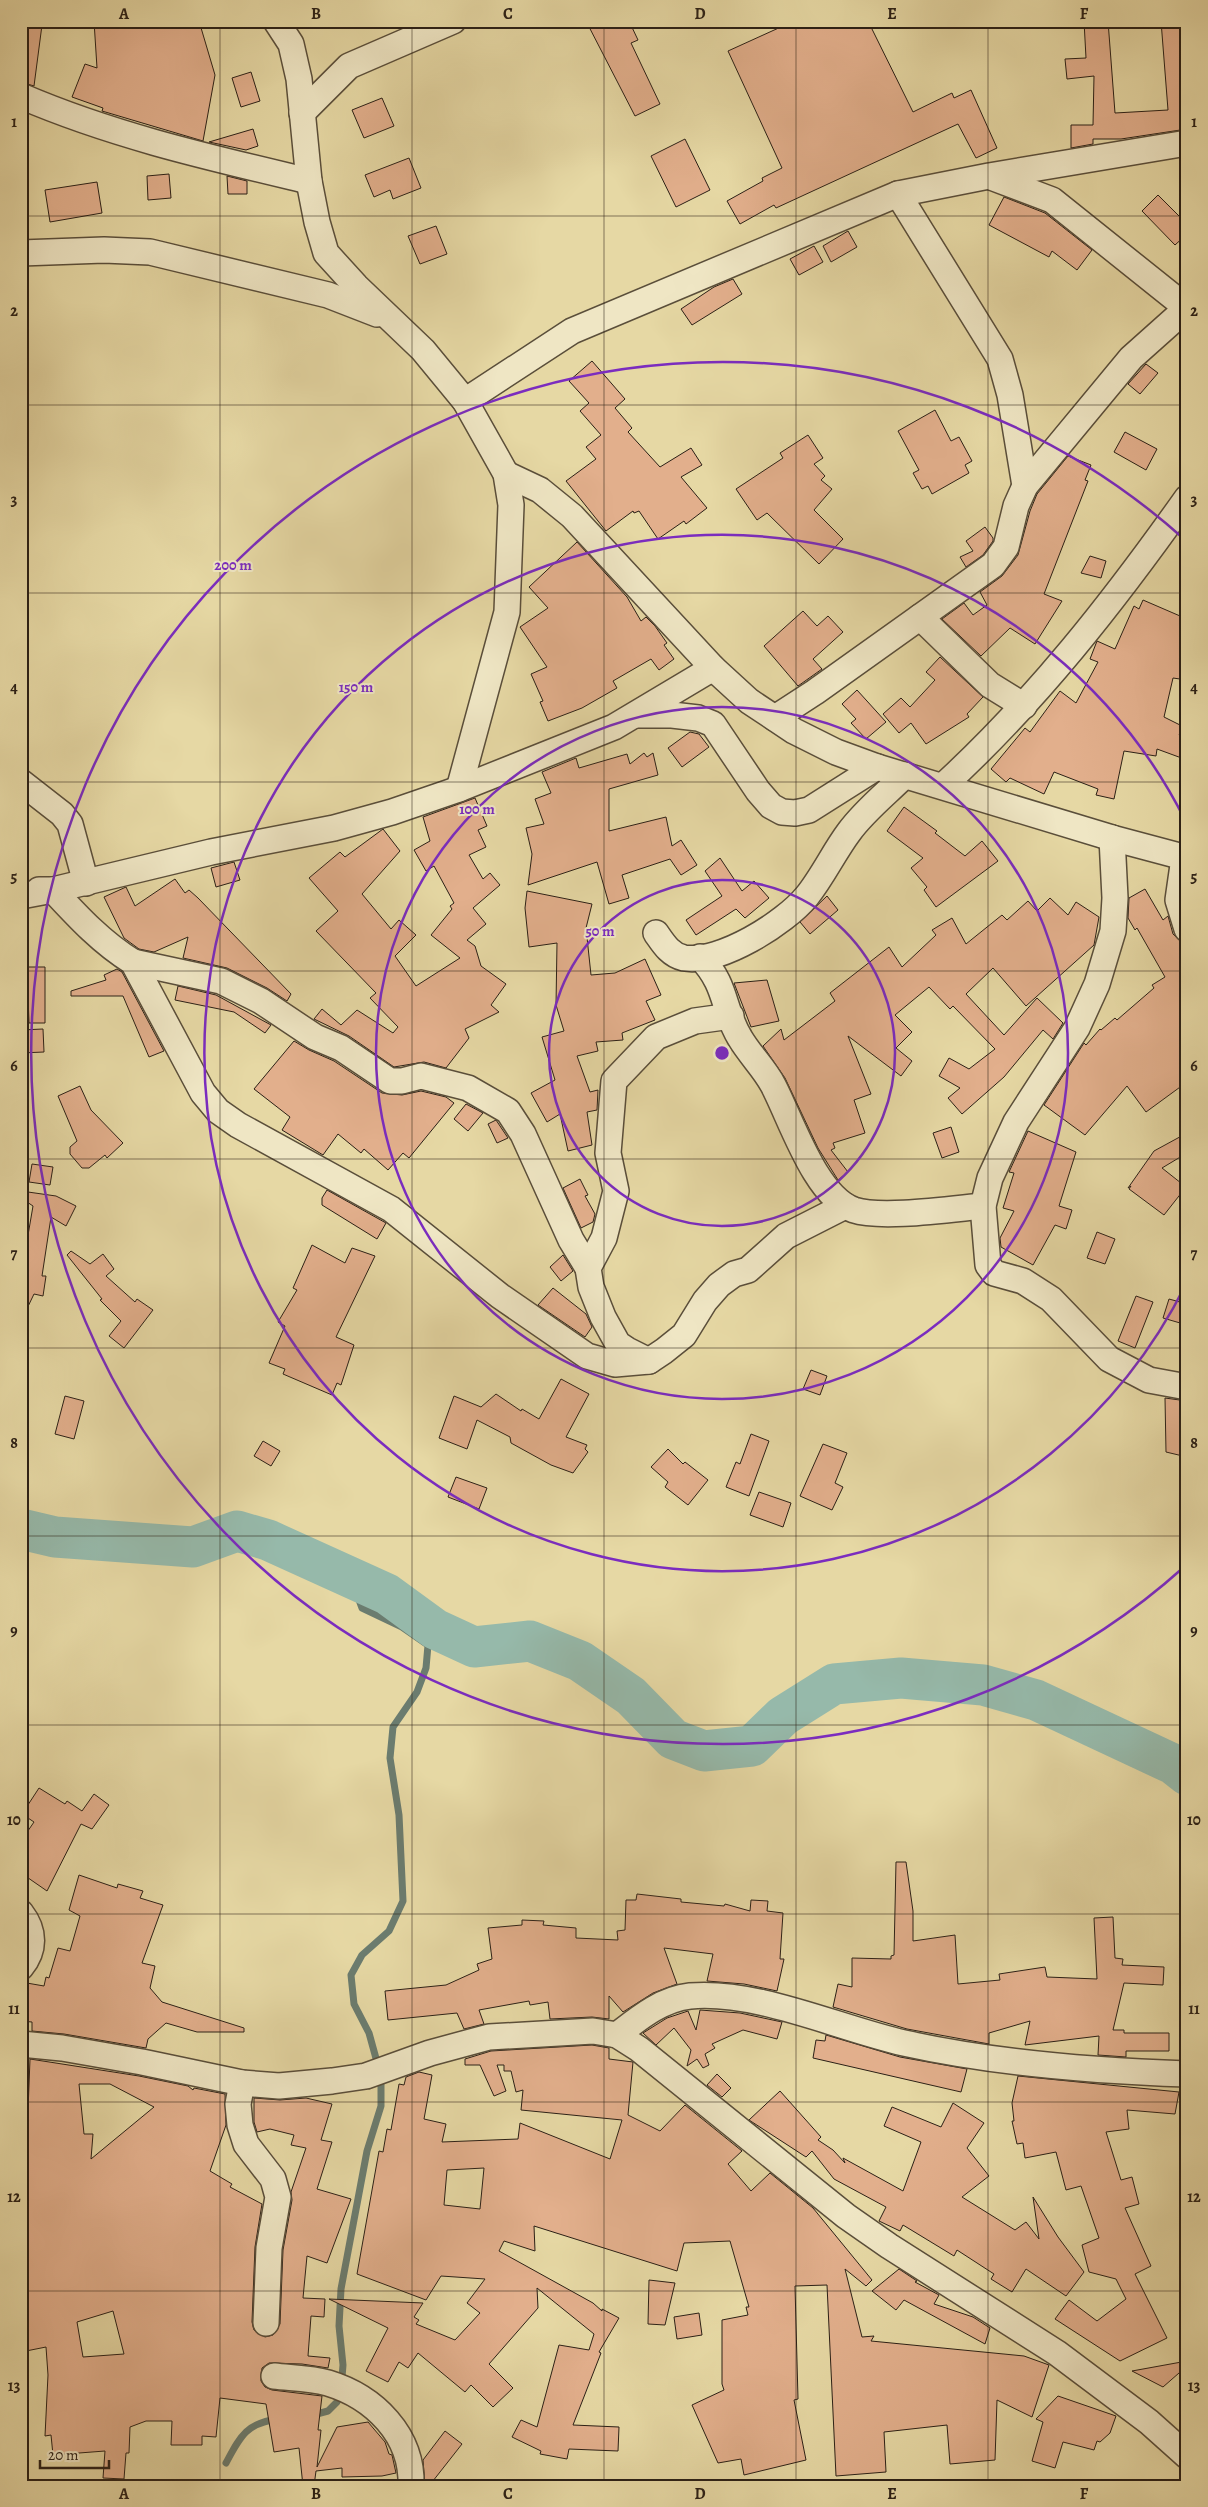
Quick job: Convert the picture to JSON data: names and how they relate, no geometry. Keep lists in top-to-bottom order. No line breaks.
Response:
{"scale_bar":"20 m","grid":{"columns":["A","B","C","D","E","F"],"rows":["1","2","3","4","5","6","7","8","9","10","11","12","13"]},"rings":["200 m","150 m","100 m","50 m"]}
